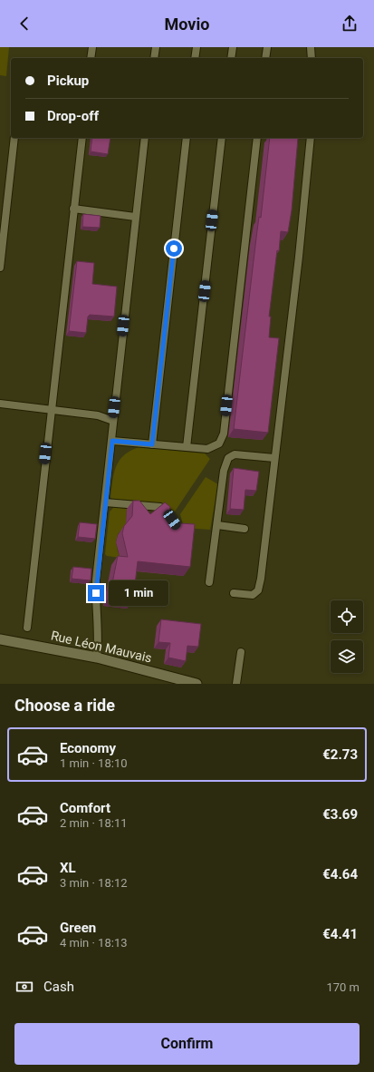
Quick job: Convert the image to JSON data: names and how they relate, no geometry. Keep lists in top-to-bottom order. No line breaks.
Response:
{"streets":{"street":["Rue Léon Mauvais"]},"page":{"header":"Movio","banner":["Pickup","Drop-off"],"bubble":"1 min","heading":"Choose a ride","list":[{"name":"Economy","note":"1 min · 18:10","value":"€2.73"},{"name":"Comfort","note":"2 min · 18:11","value":"€3.69"},{"name":"XL","note":"3 min · 18:12","value":"€4.64"},{"name":"Green","note":"4 min · 18:13","value":"€4.41"}],"pay":["Cash","170 m"],"buttons":"Confirm"}}
